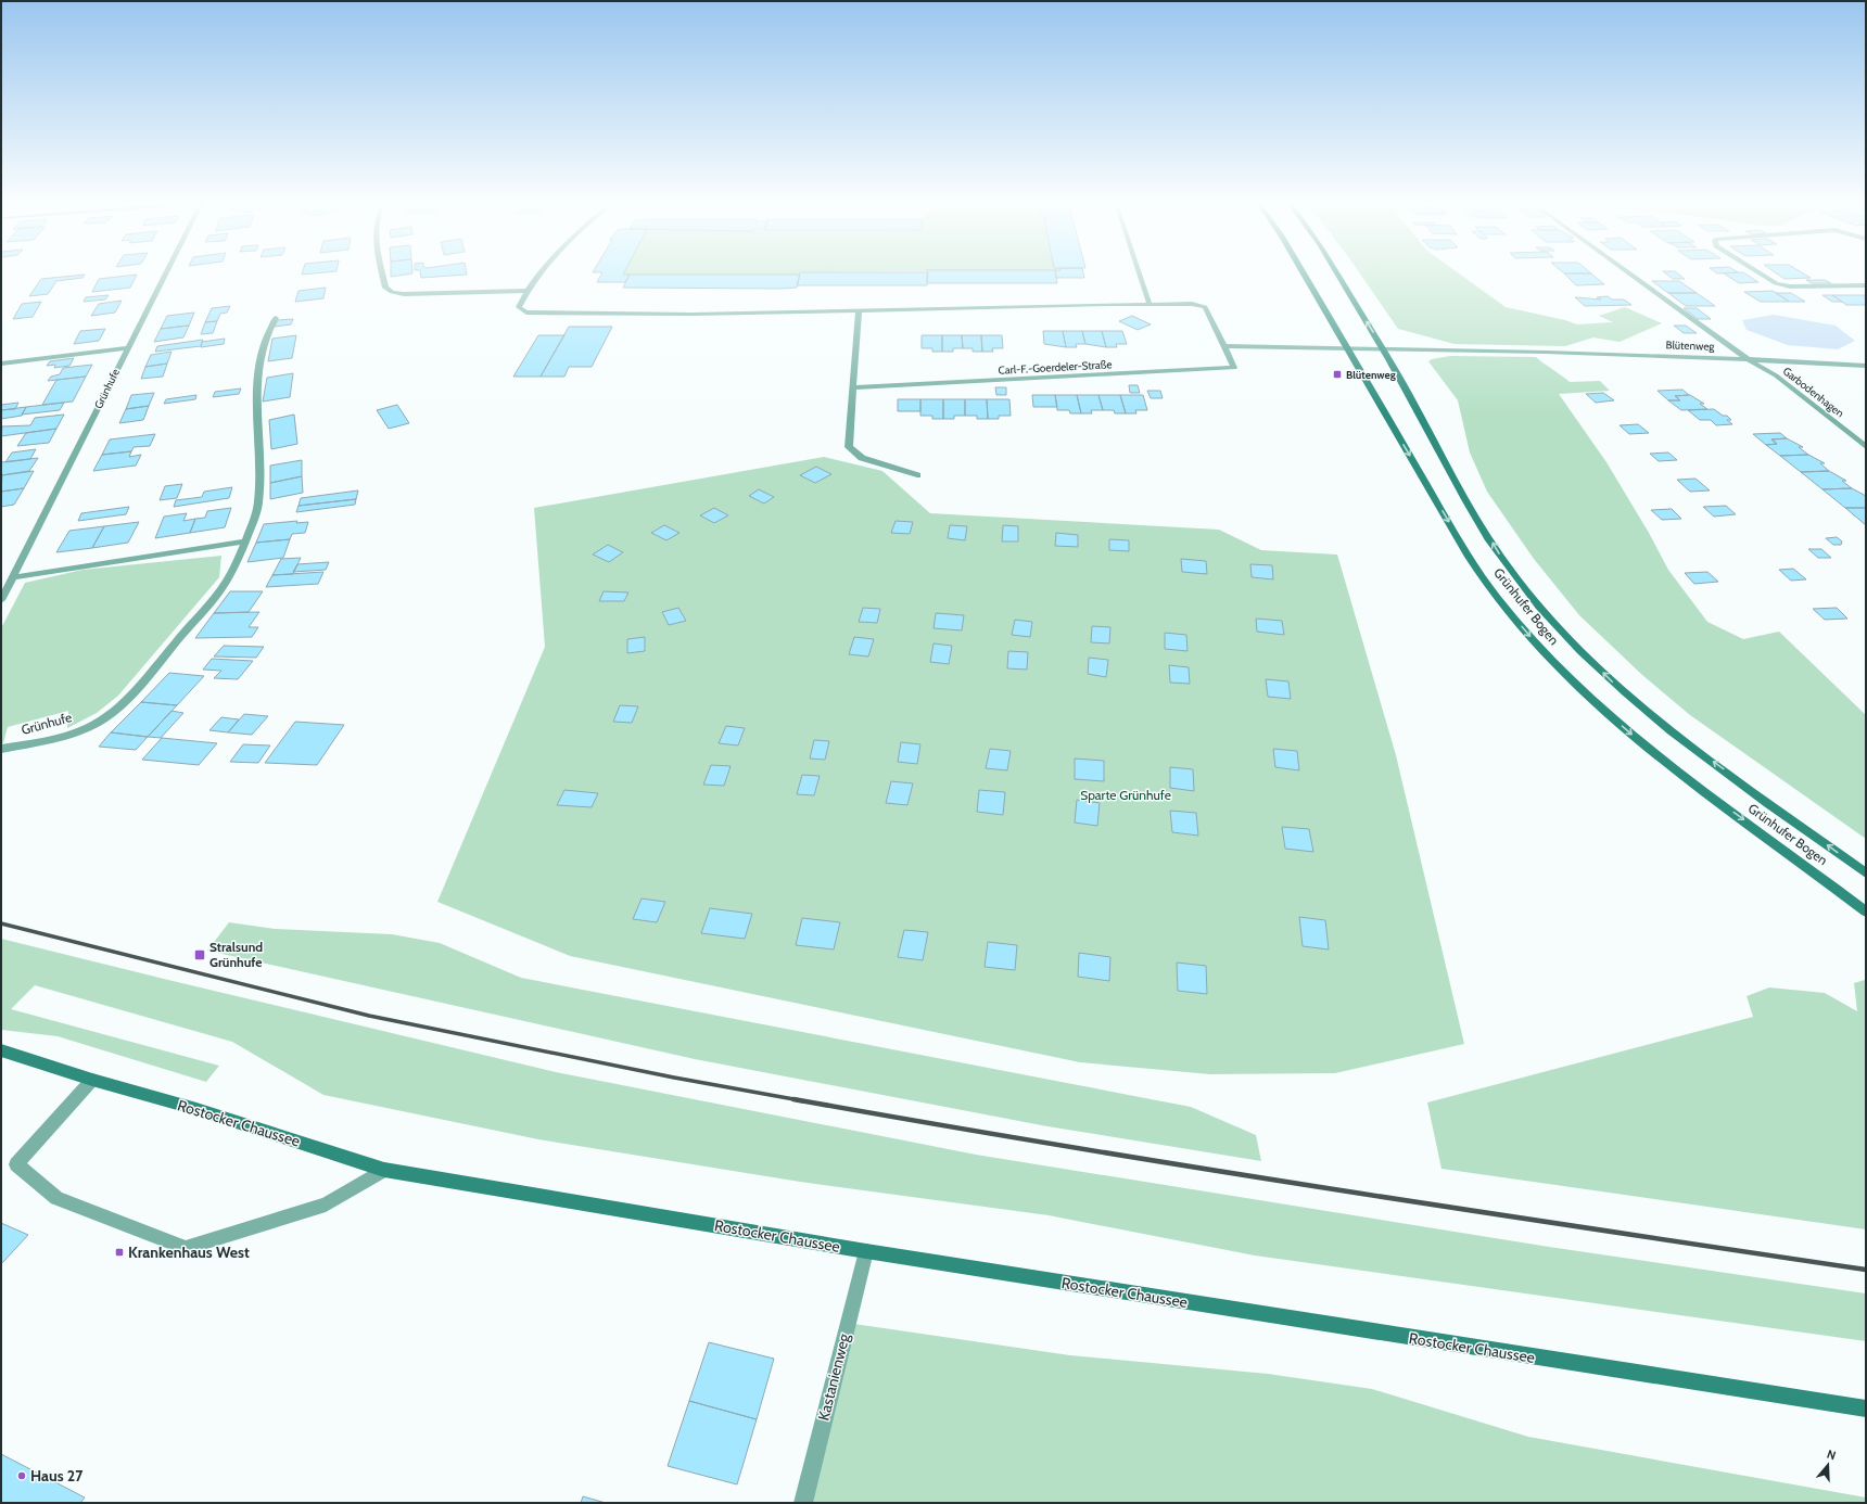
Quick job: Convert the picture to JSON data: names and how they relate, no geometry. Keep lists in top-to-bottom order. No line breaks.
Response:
{"streets":{"main road":["Grünhufer Bogen","Rostocker Chaussee"],"street":["Blütenweg","Carl-F.-Goerdeler-Straße","Grünhufe","Garbodenhagen","Kastanienweg"]},"crossings":[["Blütenweg","Carl-F.-Goerdeler-Straße"],["Blütenweg","Garbodenhagen"],["Blütenweg","Grünhufer Bogen"],["Rostocker Chaussee","Kastanienweg"]],"parks":["Sparte Grünhufe"],"places":{"transit":["Blütenweg","Stralsund Grünhufe","Krankenhaus West"],"other":["Haus 27"]},"north":"top"}
